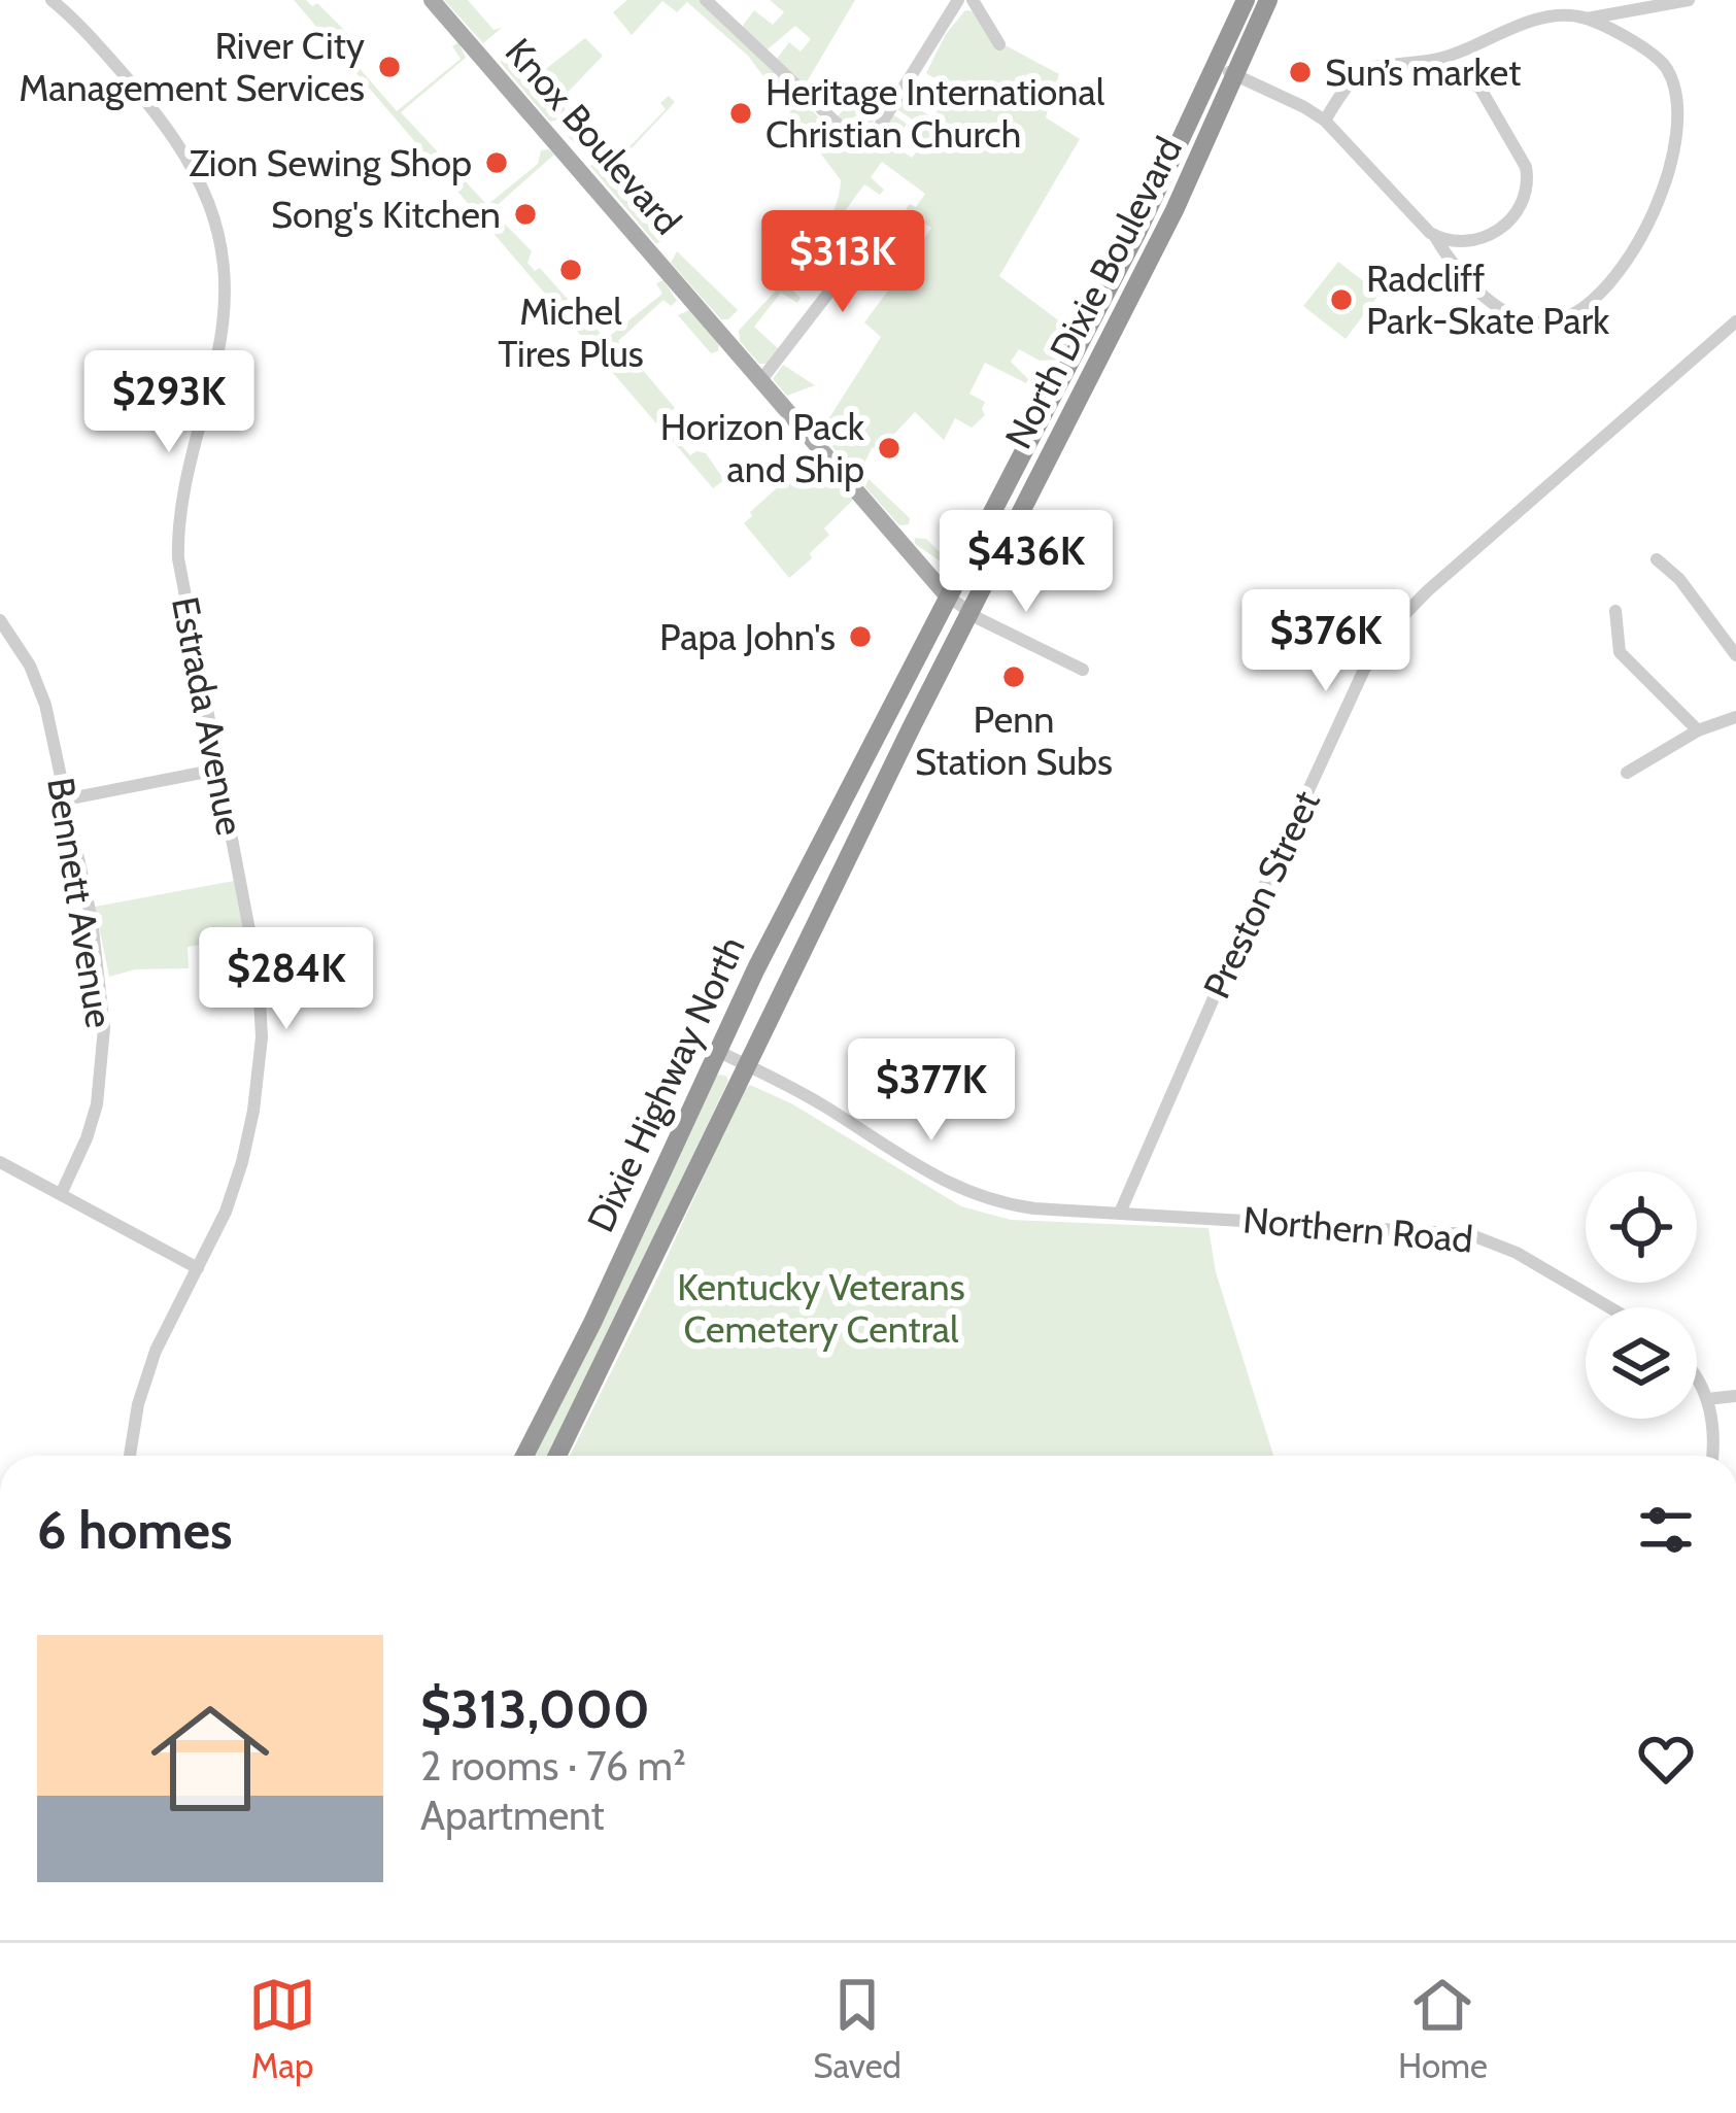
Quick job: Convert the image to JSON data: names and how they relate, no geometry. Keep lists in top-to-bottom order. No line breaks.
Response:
{"streets":{"highway":["North Dixie Boulevard","Dixie Highway North"],"main road":["Knox Boulevard"],"street":["Estrada Avenue","Preston Street","Bennett Avenue","Northern Road"]},"crossings":[["Knox Boulevard","North Dixie Boulevard"],["North Dixie Boulevard","Dixie Highway North"],["Preston Street","Northern Road"]],"parks":["Kentucky Veterans Cemetery Central"],"places":["River City Management Services","Sun’s market","Heritage International Christian Church","Zion Sewing Shop","Song's Kitchen","Michel Tires Plus","Radcliff Park-Skate Park","Horizon Pack and Ship","Papa John's","Penn Station Subs"],"page":{"price":["$313K","$293K","$436K","$376K","$284K","$377K"],"heading":"6 homes","list":[{"name":"$313,000","note":"2 rooms · 76 m² · Apartment"}],"tabs":["Map","Saved","Home"]}}
